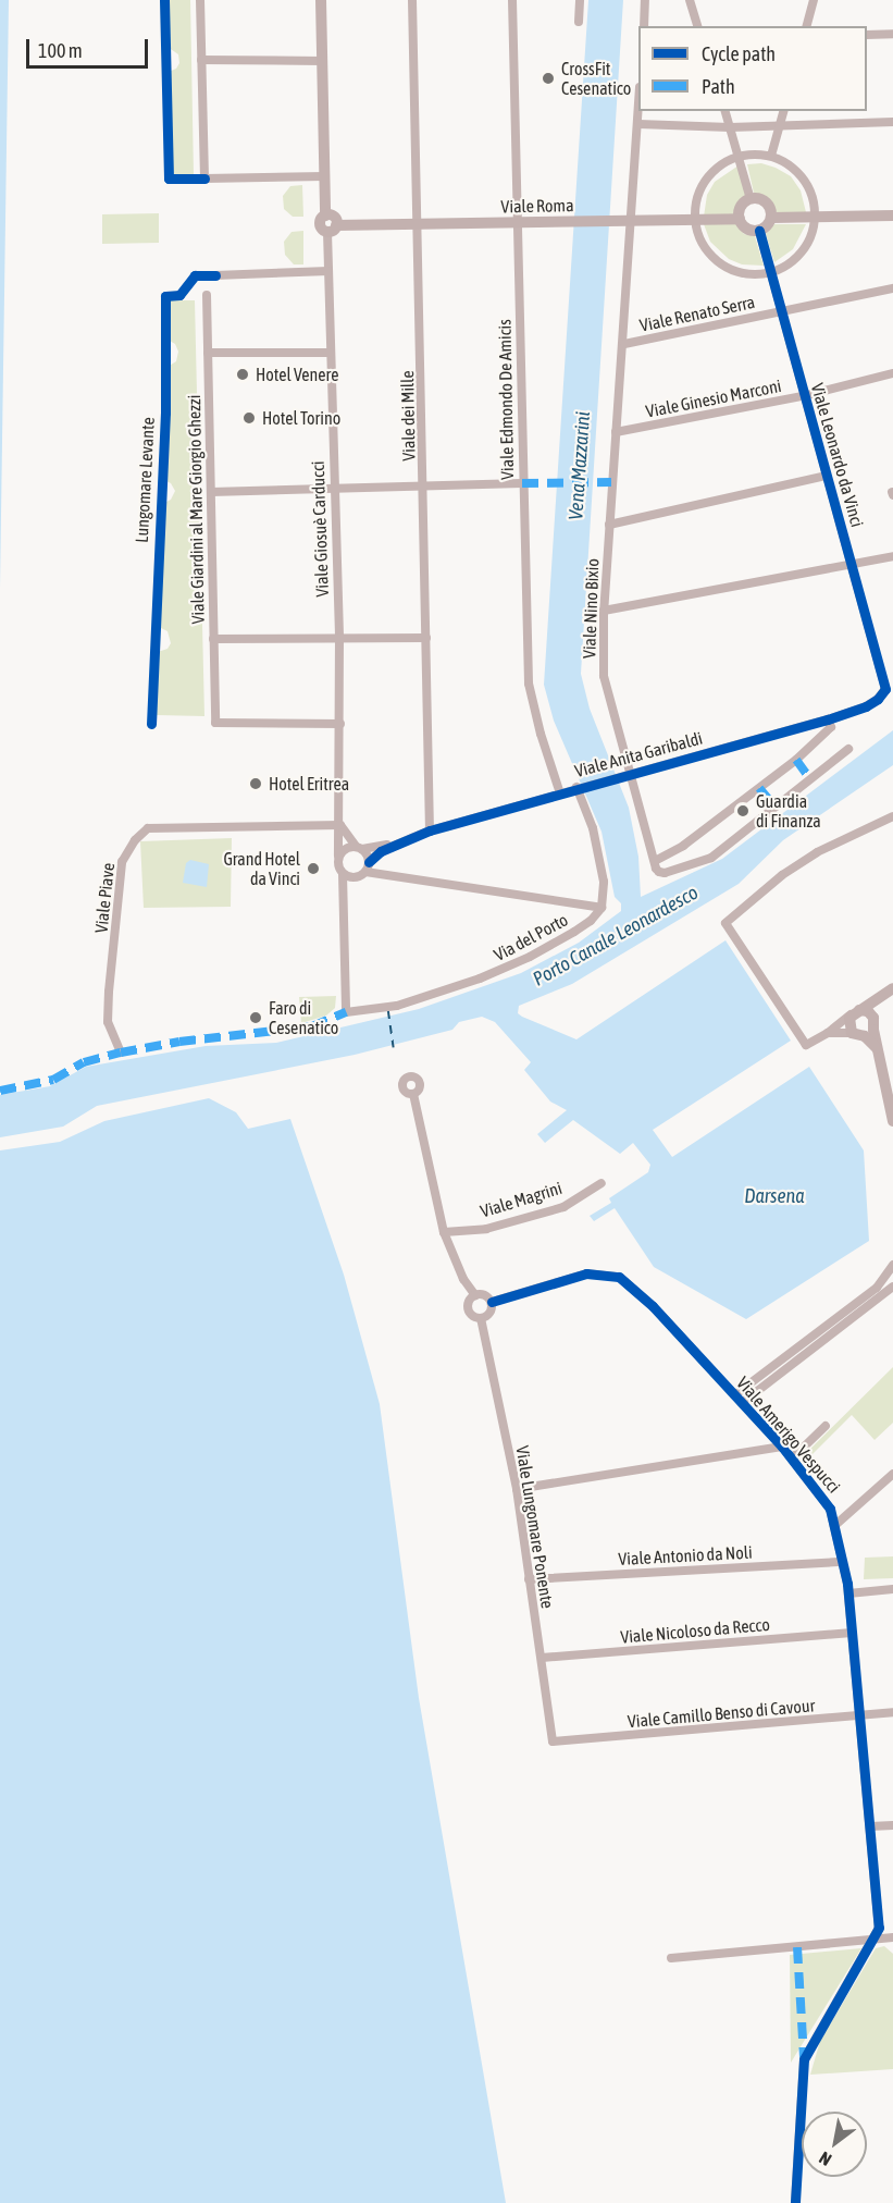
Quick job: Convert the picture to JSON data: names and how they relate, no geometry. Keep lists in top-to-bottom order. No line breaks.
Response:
{"streets":{"street":["Viale Roma","Viale Renato Serra","Viale Ginesio Marconi","Viale Edmondo De Amicis","Viale dei Mille","Viale Leonardo da Vinci","Viale Giardini al Mare Giorgio Ghezzi","Viale Giosuè Carducci","Viale Nino Bixio","Viale Anita Garibaldi","Viale Piave","Via del Porto","Viale Magrini","Viale Amerigo Vespucci","Viale Lungomare Ponente","Viale Antonio da Noli","Viale Nicoloso da Recco","Viale Camillo Benso di Cavour"],"cycle path":["Lungomare Levante"]},"crossings":[["Viale Roma","Viale Edmondo De Amicis"],["Viale Roma","Viale dei Mille"],["Viale Roma","Viale Leonardo da Vinci"],["Viale Roma","Viale Giosuè Carducci"],["Viale Roma","Viale Nino Bixio"],["Viale Renato Serra","Viale Leonardo da Vinci"],["Viale Renato Serra","Viale Nino Bixio"],["Viale Ginesio Marconi","Viale Leonardo da Vinci"],["Viale Ginesio Marconi","Viale Nino Bixio"],["Viale Edmondo De Amicis","Viale Anita Garibaldi"],["Viale dei Mille","Viale Anita Garibaldi"],["Viale Leonardo da Vinci","Viale Anita Garibaldi"],["Viale Giardini al Mare Giorgio Ghezzi","Viale Giosuè Carducci"],["Viale Giosuè Carducci","Viale Anita Garibaldi"],["Viale Giosuè Carducci","Viale Piave"],["Viale Giosuè Carducci","Via del Porto"],["Viale Nino Bixio","Viale Anita Garibaldi"],["Viale Anita Garibaldi","Via del Porto"],["Viale Magrini","Viale Lungomare Ponente"],["Viale Amerigo Vespucci","Viale Lungomare Ponente"],["Viale Amerigo Vespucci","Viale Antonio da Noli"],["Viale Amerigo Vespucci","Viale Nicoloso da Recco"],["Viale Amerigo Vespucci","Viale Camillo Benso di Cavour"],["Viale Lungomare Ponente","Viale Antonio da Noli"],["Viale Lungomare Ponente","Viale Nicoloso da Recco"],["Viale Lungomare Ponente","Viale Camillo Benso di Cavour"]],"water":["Vena Mazzarini","Porto Canale Leonardesco","Darsena"],"places":["CrossFit Cesenatico","Hotel Venere","Hotel Torino","Hotel Eritrea","Guardia di Finanza","Grand Hotel da Vinci","Faro di Cesenatico"],"legend":["Cycle path","Path"],"scale_bar":"100 m","north":"bottom left"}
